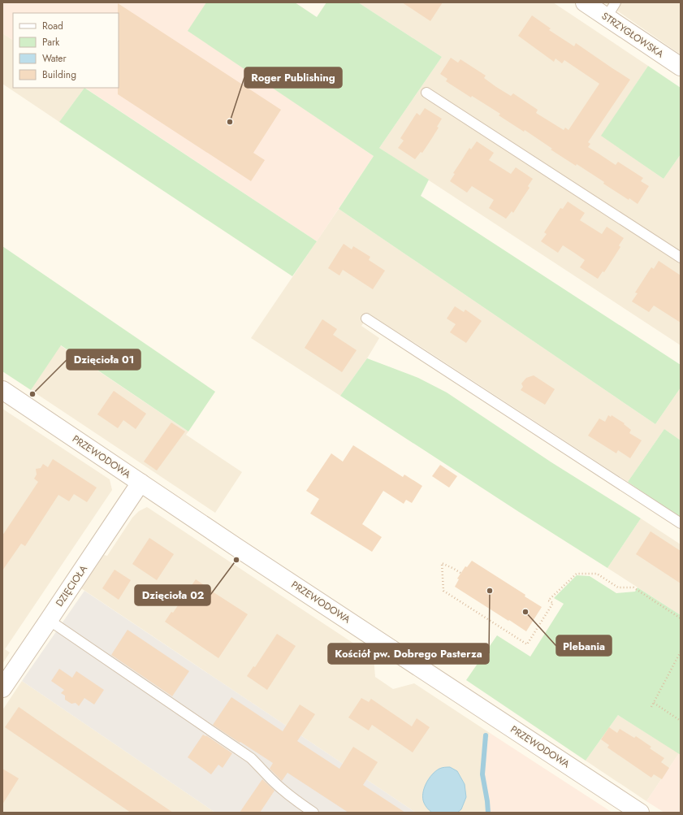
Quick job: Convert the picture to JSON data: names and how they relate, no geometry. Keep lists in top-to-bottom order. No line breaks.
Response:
{"streets":{"street":["STRZYGŁOWSKA","PRZEWODOWA","DZIĘCIOŁA"]},"crossings":[["PRZEWODOWA","DZIĘCIOŁA"]],"places":["Roger Publishing","Dzięcioła 01","Dzięcioła 02","Kościół pw. Dobrego Pasterza","Plebania"],"legend":["Road","Park","Water","Building"]}
